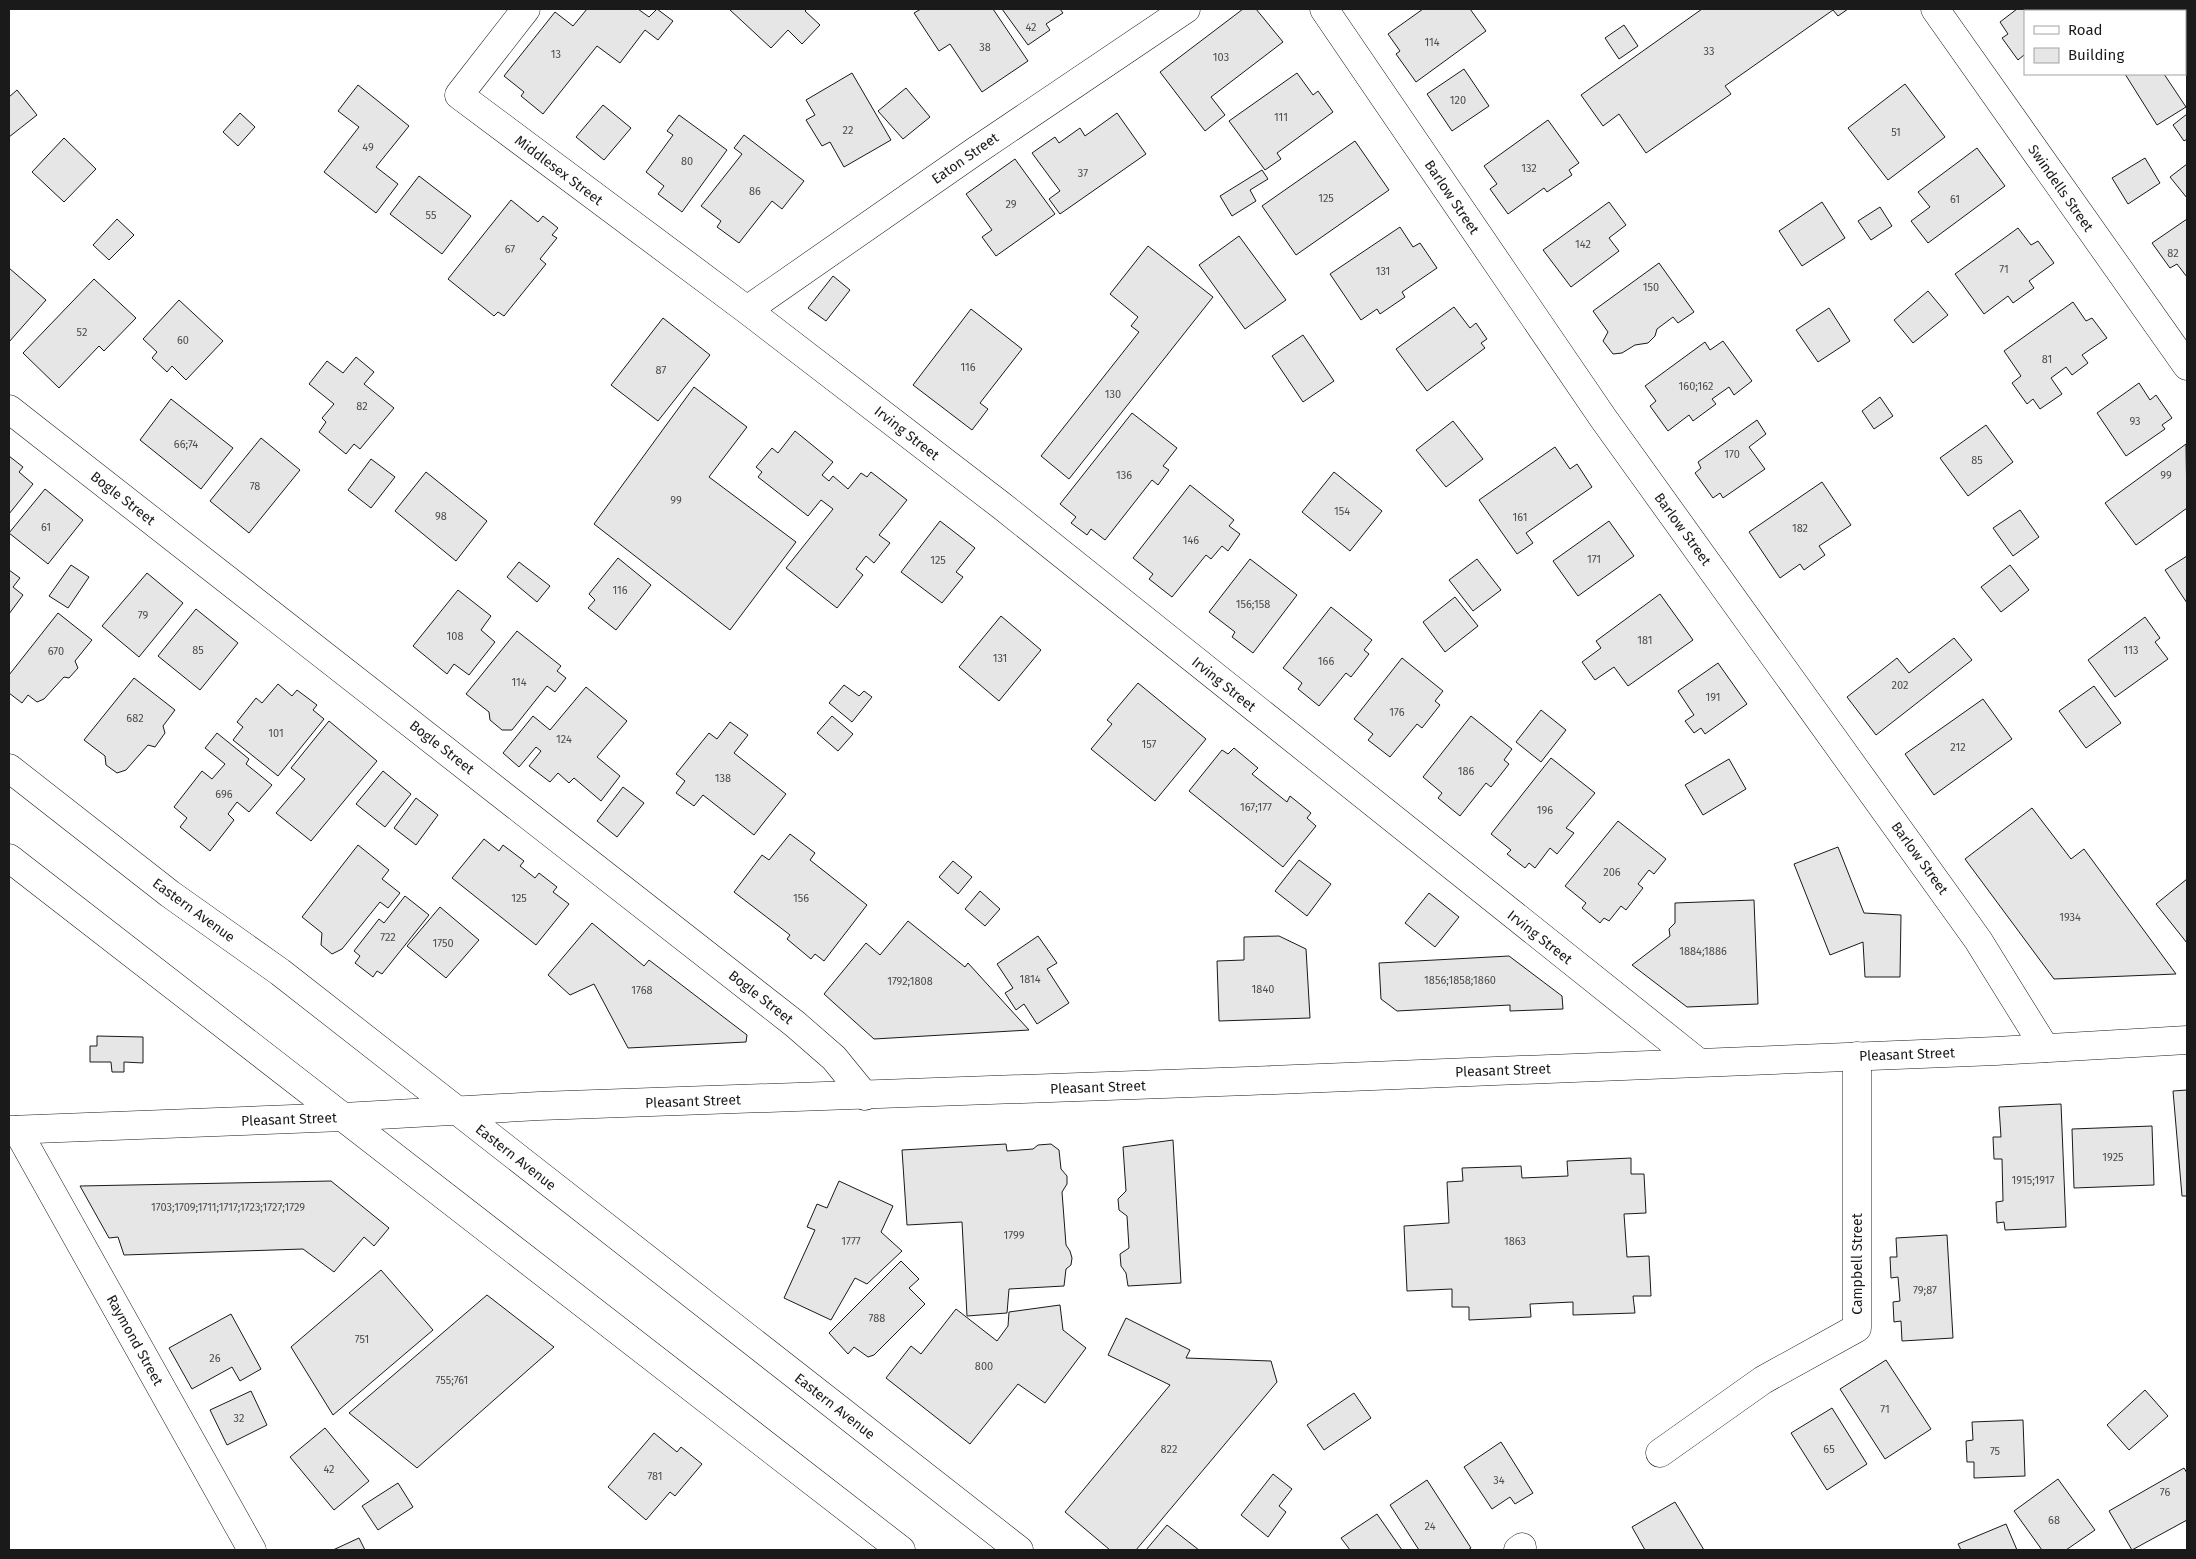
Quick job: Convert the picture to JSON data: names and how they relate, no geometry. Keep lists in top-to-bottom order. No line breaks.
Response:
{"streets":{"street":["Eaton Street","Middlesex Street","Swindells Street","Barlow Street","Irving Street","Bogle Street","Eastern Avenue","Pleasant Street","Campbell Street","Raymond Street"]},"crossings":[["Eaton Street","Middlesex Street"],["Eaton Street","Irving Street"],["Middlesex Street","Irving Street"],["Barlow Street","Pleasant Street"],["Irving Street","Pleasant Street"],["Bogle Street","Pleasant Street"],["Eastern Avenue","Pleasant Street"],["Pleasant Street","Campbell Street"],["Pleasant Street","Raymond Street"]],"house_numbers":["42","114","38","33","13","103","120","111","22","51","49","80","132","37","86","125","61","29","55","142","67","82","71","131","150","52","60","81","116","87","160;162","130","82","93","66;74","170","85","136","99","78","99","154","98","161","61","182","146","171","125","116","156;158","79","108","181","85","113","670","131","166","114","202","191","176","682","101","124","157","212","186","138","696","167;177","196","206","125","156","1934","722","1750","1884;1886","1814","1856;1858;1860","1792;1808","1840","1768","1925","1915;1917","1703;1709;1711;1717;1723;1727;1729","1799","1777","1863","79;87","788","751","26","800","755;761","71","32","822","65","75","42","781","34","76","68","24"],"legend":["Road","Building"]}
